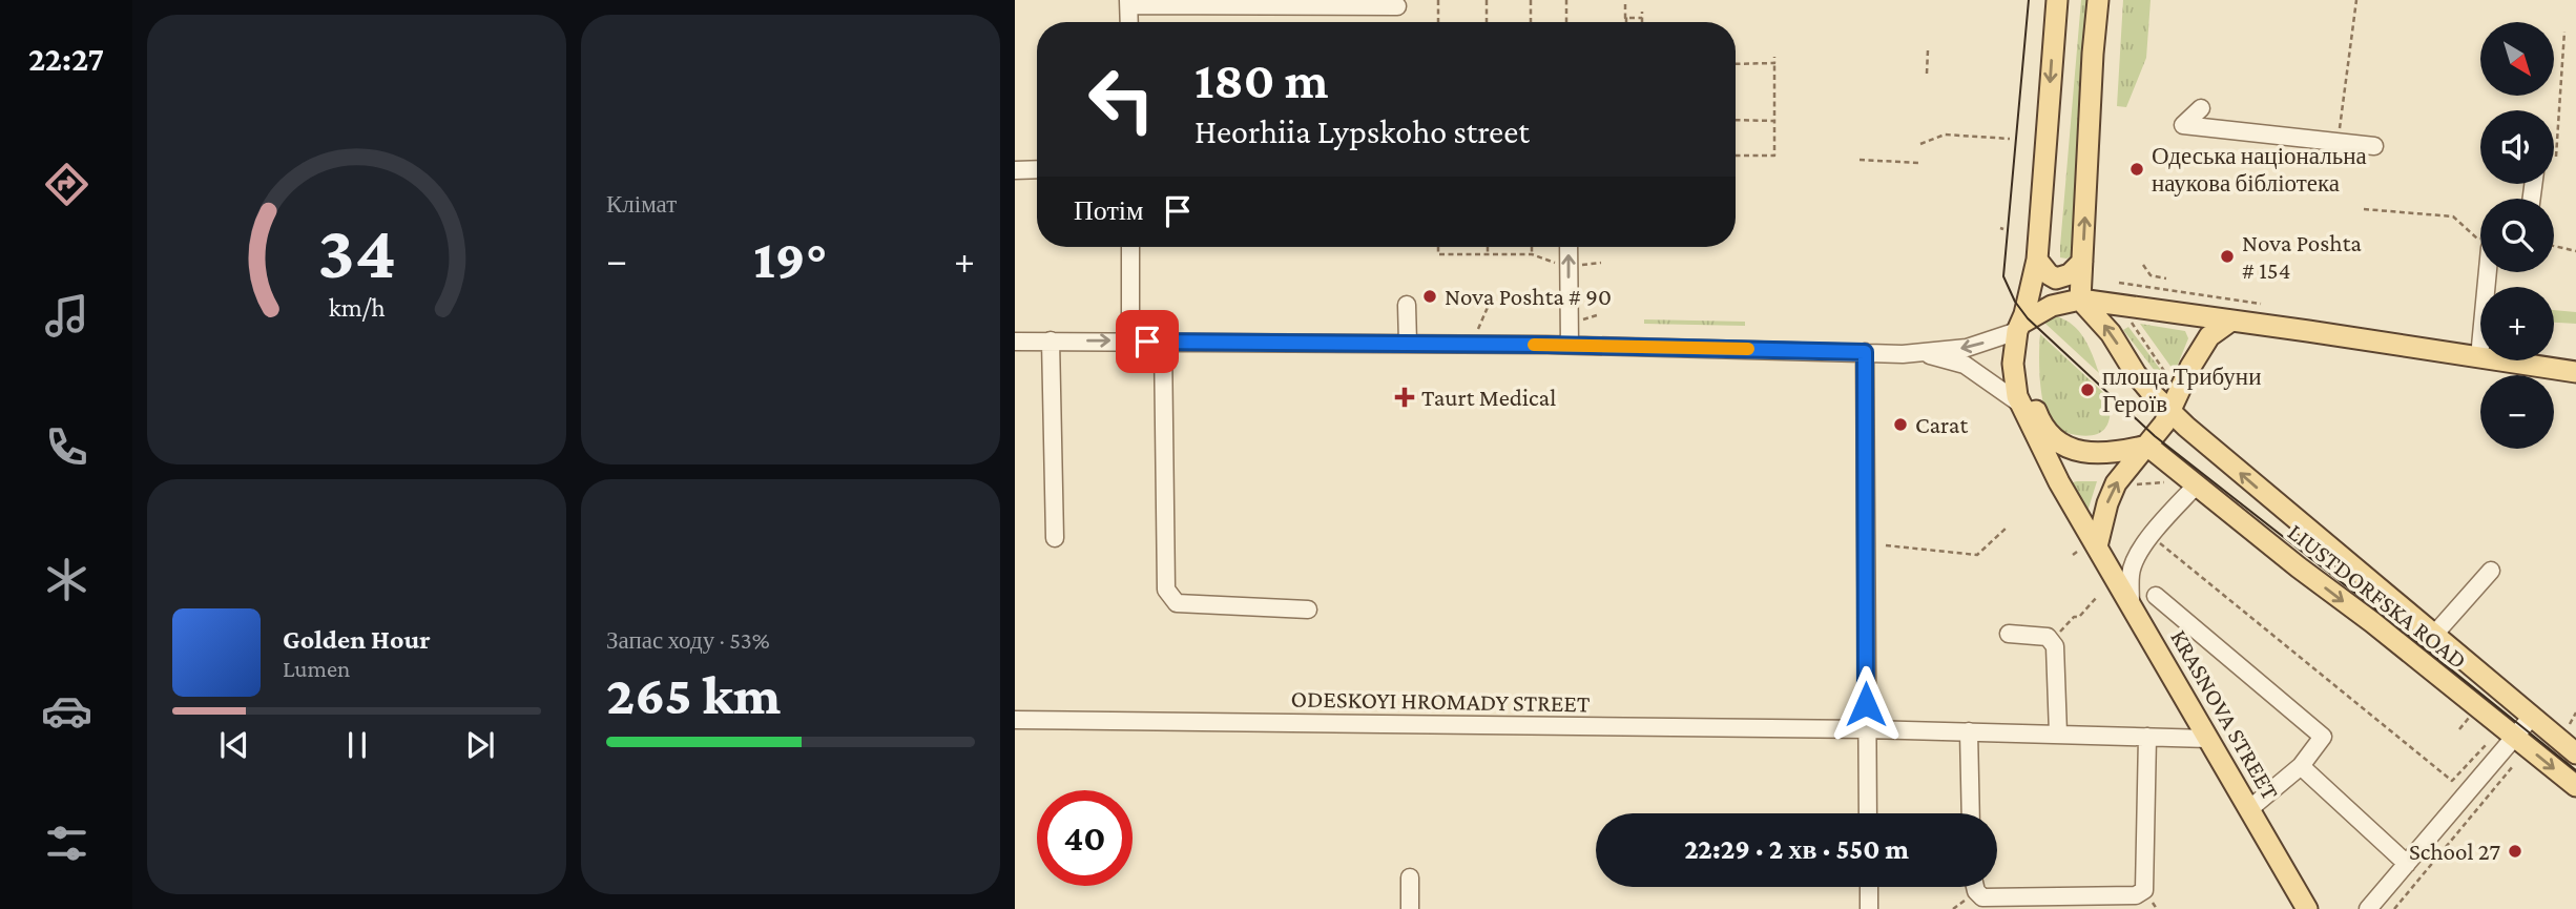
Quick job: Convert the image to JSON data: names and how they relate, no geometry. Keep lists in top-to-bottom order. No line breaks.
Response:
{"streets":{"main road":["LIUSTDORFSKA ROAD","KRASNOVA STREET"],"street":["ODESKOYI HROMADY STREET"]},"crossings":[["ODESKOYI HROMADY STREET","KRASNOVA STREET"]],"places":{"other":["Одеська національна наукова бібліотека","Nova Poshta # 154","Nova Poshta # 90","площа Трибуни Героїв","Carat","School 27"],"health":["Taurt Medical"]},"north":"bottom right","page":{"tabs":"22:27","tile":["Клімат",["Запас ходу · 53%","265 km"]],"map_buttons":["+","−"],"turn":["180 m","Heorhiia Lypskoho street"],"then":"Потім","heat":["−","19°","+"],"song":["Golden Hour","Lumen"],"limit":"40","trip":"22:29 · 2 хв · 550 m","gauge":["34","km/h"]}}
